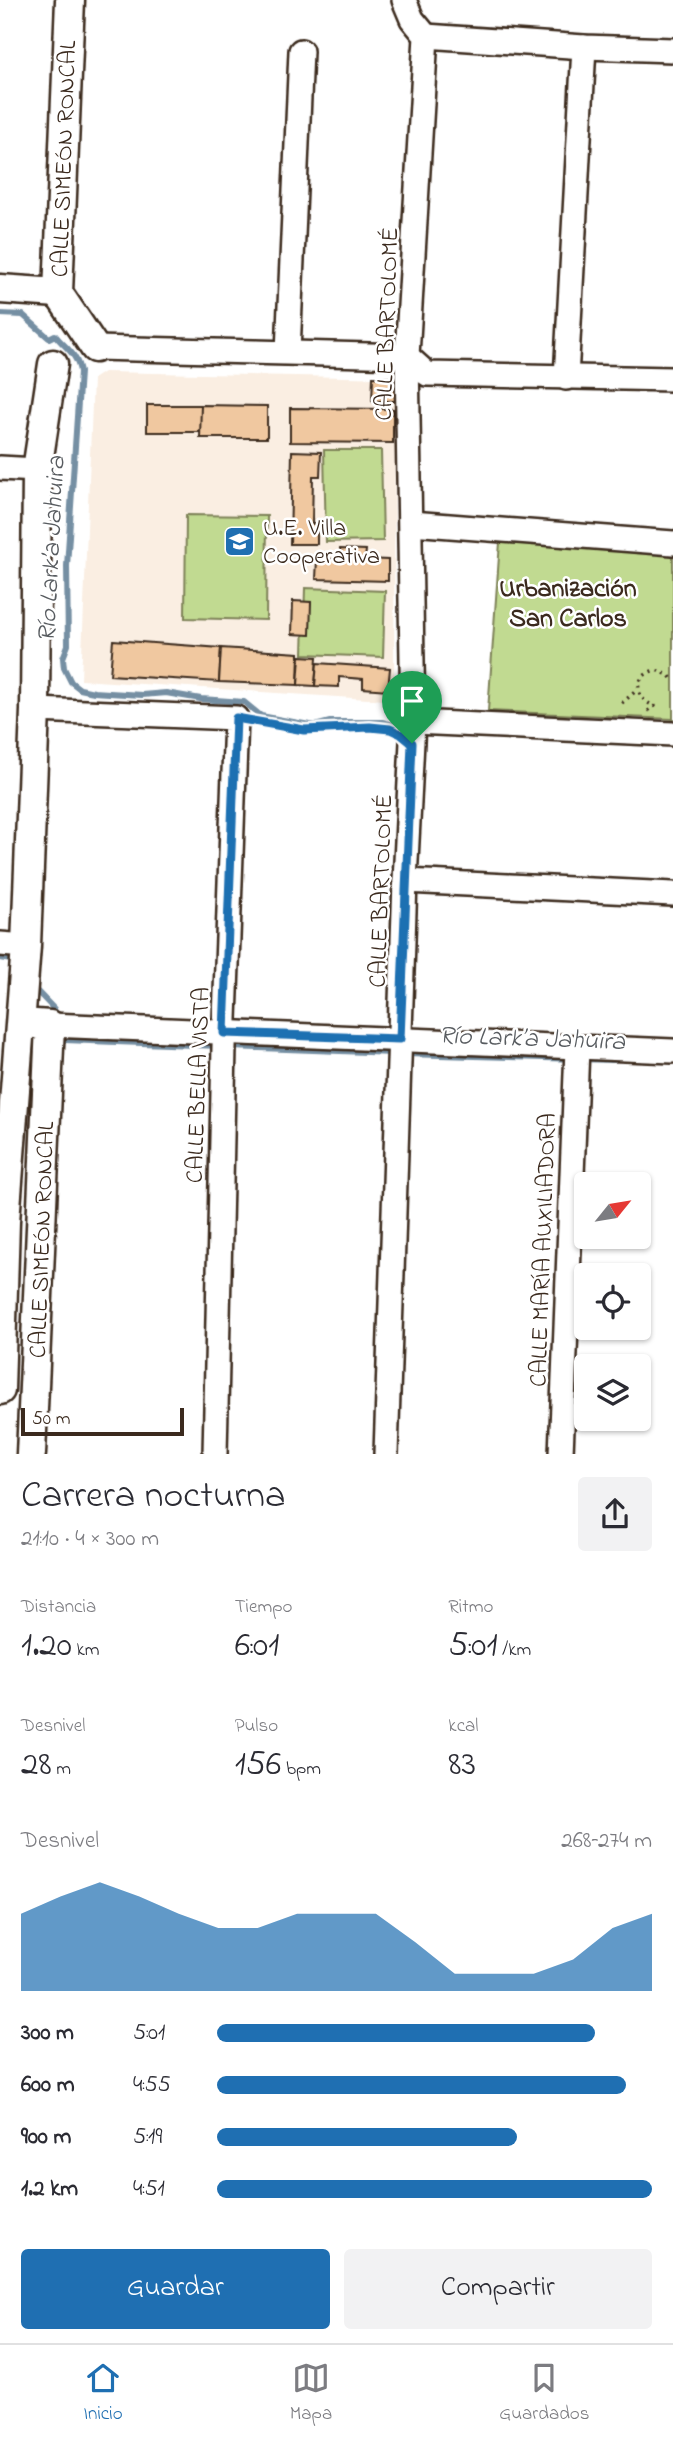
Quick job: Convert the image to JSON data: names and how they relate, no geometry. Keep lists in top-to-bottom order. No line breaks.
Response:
{"streets":{"street":["CALLE SIMEÓN RONCAL","CALLE BARTOLOMÉ","CALLE BELLA VISTA","CALLE MARÍA AUXILIADORA"]},"districts":["Urbanización San Carlos"],"water":["Río Lark’a Jahuira"],"places":{"school or university":["U.E. Villa Cooperativa"]},"scale_bar":"50 m","north":"top right","page":{"scale":"50 m","heading":["Carrera nocturna","21:10 · 4 × 300 m"],"stats":[["Distancia","1.20 km"],["Tiempo","6:01"],["Ritmo","5:01 /km"],["Desnivel","28 m"],["Pulso","156 bpm"],["kcal","83"]],"chart":["Desnivel","268–274 m"],"list":[{"name":"300 m","note":"5:01"},{"name":"600 m","note":"4:55"},{"name":"900 m","note":"5:19"},{"name":"1.2 km","note":"4:51"}],"buttons":["Guardar","Compartir"],"tabs":["Inicio","Mapa","Guardados"]}}
